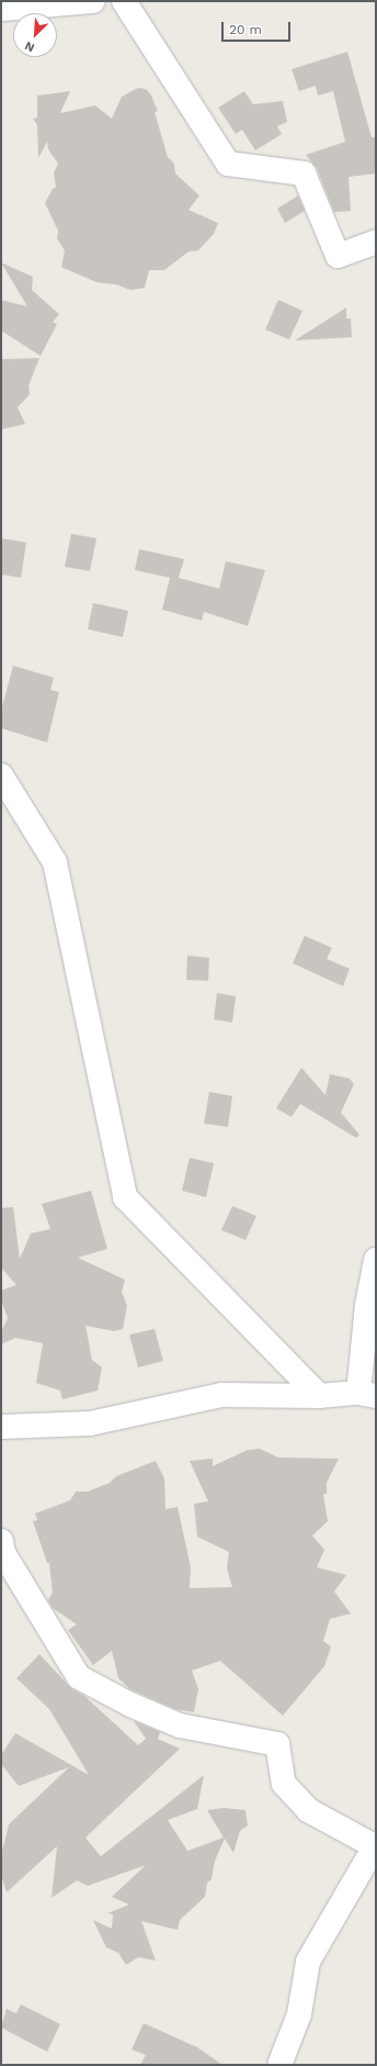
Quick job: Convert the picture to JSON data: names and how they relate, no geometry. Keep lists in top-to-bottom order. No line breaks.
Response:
{"scale_bar":"20 m","north":"bottom left"}
